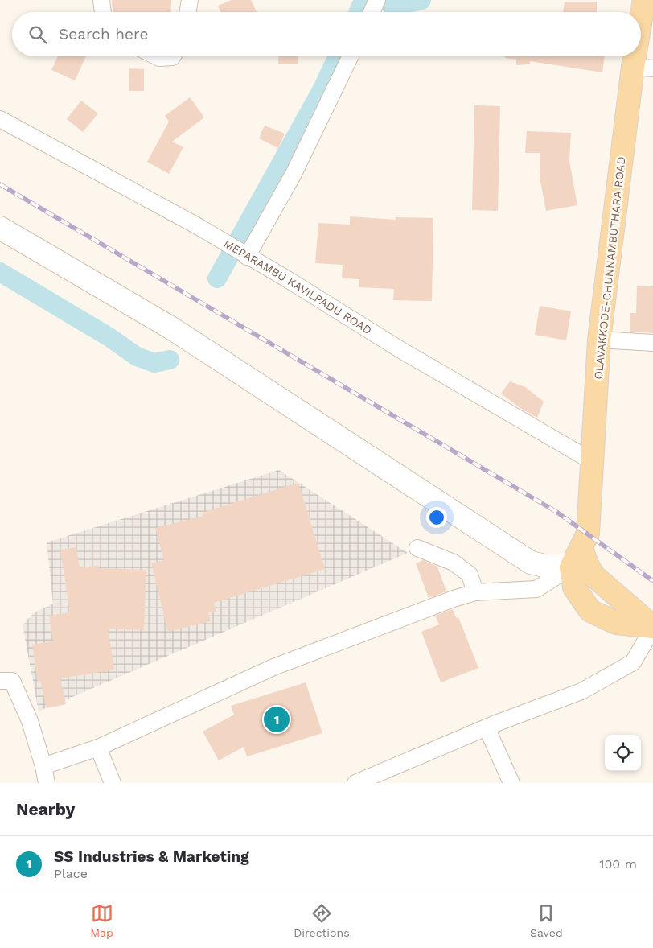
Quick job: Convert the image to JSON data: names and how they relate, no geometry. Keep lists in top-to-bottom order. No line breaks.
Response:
{"streets":{"main road":["OLAVAKKODE-CHUNNAMBUTHARA ROAD"],"street":["MEPARAMBU KAVILPADU ROAD"]},"crossings":[["OLAVAKKODE-CHUNNAMBUTHARA ROAD","MEPARAMBU KAVILPADU ROAD"]],"page":{"search":"Search here","pins":"1","heading":"Nearby","list":[{"mark":"1","name":"SS Industries & Marketing","note":"Place","value":"100 m"}],"nav":["Map","Directions","Saved"]}}
